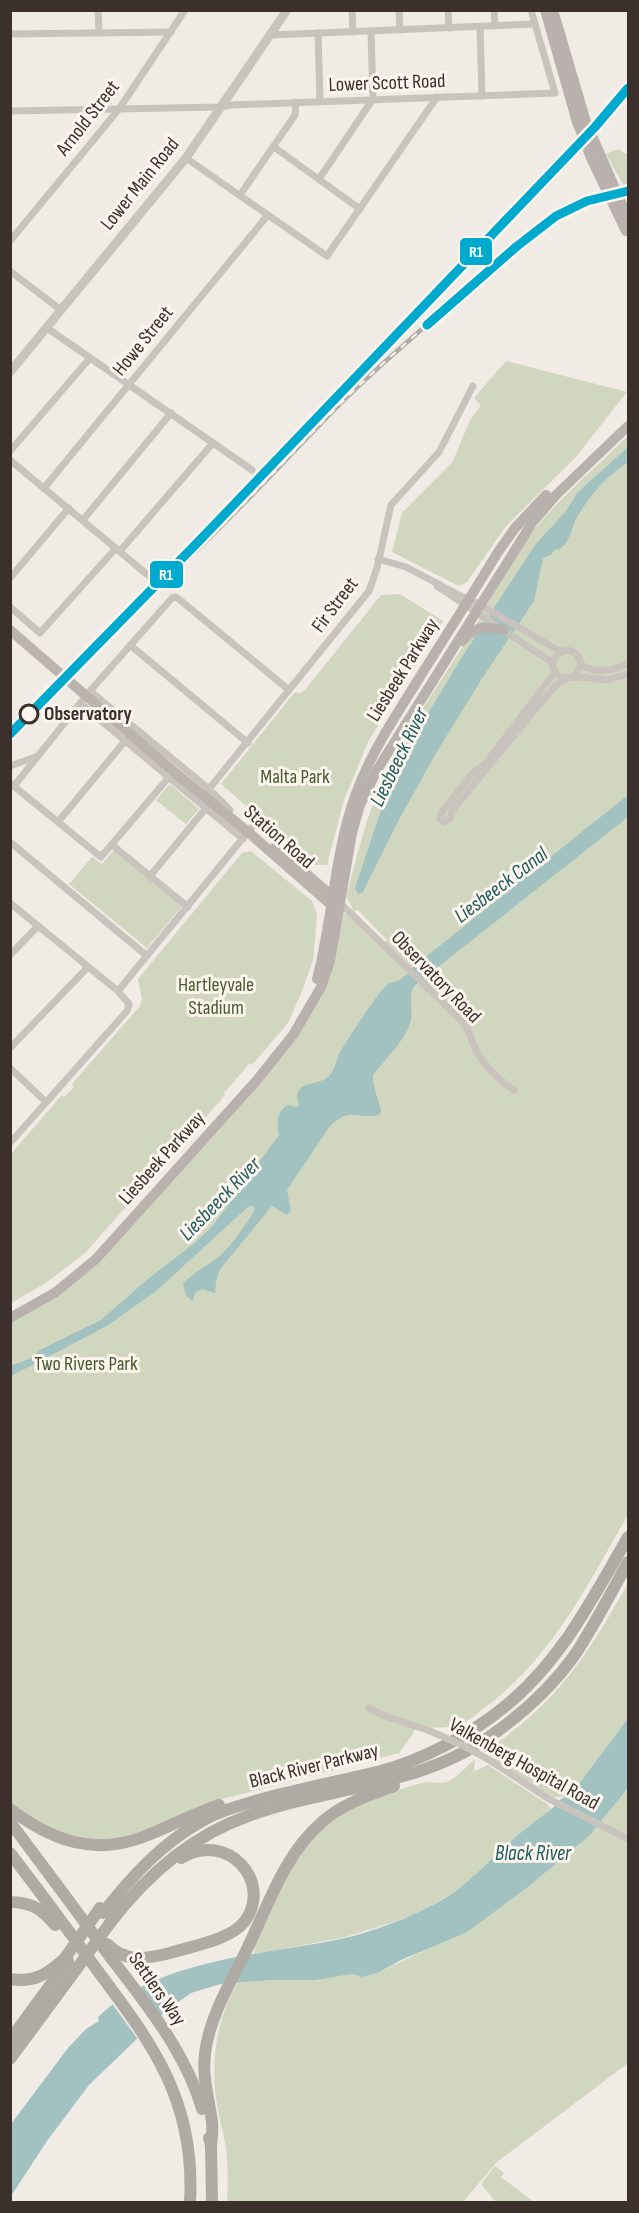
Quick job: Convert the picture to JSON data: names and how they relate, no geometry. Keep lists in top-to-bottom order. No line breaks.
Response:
{"streets":{"highway":["Black River Parkway","Settlers Way"],"main road":["Liesbeek Parkway","Station Road"],"street":["Lower Scott Road","Arnold Street","Lower Main Road","Howe Street","Fir Street","Observatory Road","Valkenberg Hospital Road"]},"crossings":[["Lower Scott Road","Arnold Street"],["Lower Scott Road","Lower Main Road"],["Fir Street","Station Road"],["Liesbeek Parkway","Station Road"],["Liesbeek Parkway","Observatory Road"],["Station Road","Observatory Road"]],"water":["Liesbeeck River","Liesbeeck Canal","Black River"],"parks":["Malta Park","Hartleyvale Stadium","Two Rivers Park"],"places":["Observatory"],"lines":["transit line R1"]}
